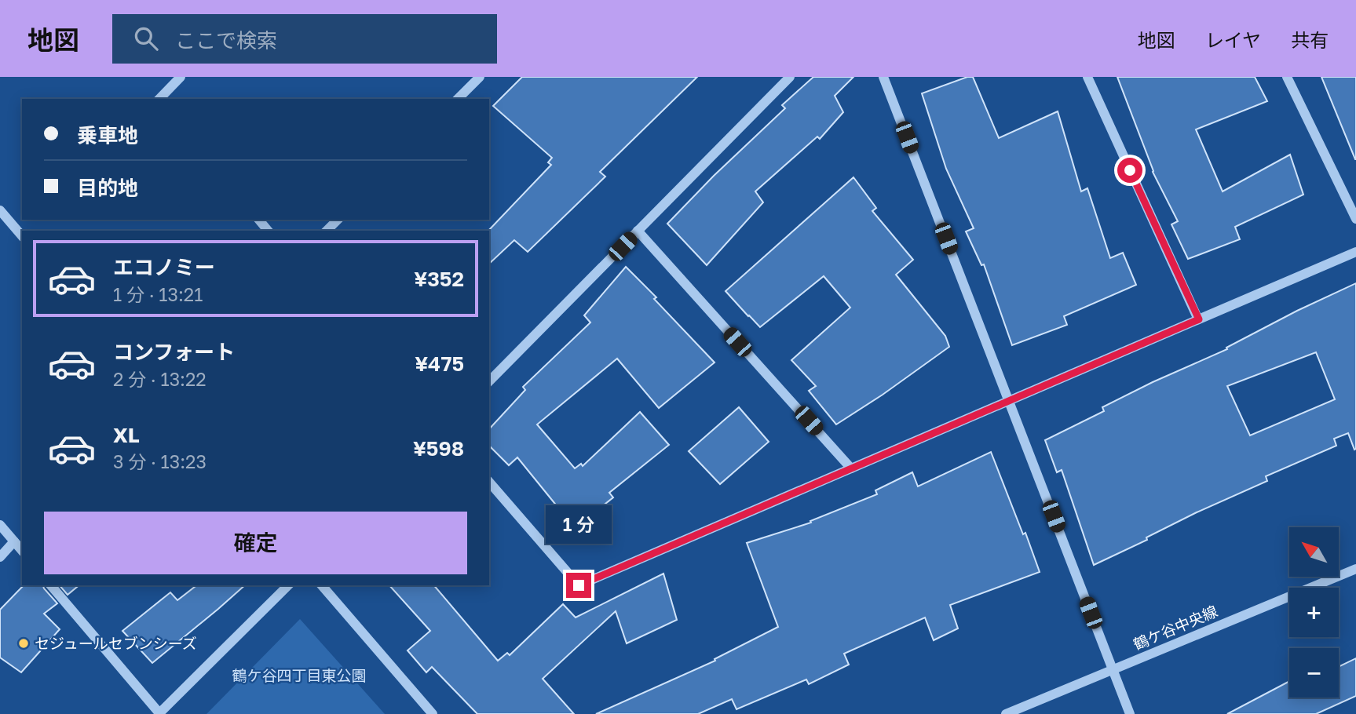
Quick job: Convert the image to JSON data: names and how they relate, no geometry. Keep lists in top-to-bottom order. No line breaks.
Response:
{"streets":{"street":["鶴ケ谷中央線"]},"parks":["鶴ケ谷四丁目東公園"],"places":["セジュールセブンシーズ"],"north":"top left","page":{"header":"地図","search":"ここで検索","nav":["地図","レイヤ","共有"],"banner":["乗車地","目的地"],"list":[{"name":"エコノミー","note":"1 分 · 13:21","value":"¥352"},{"name":"コンフォート","note":"2 分 · 13:22","value":"¥475"},{"name":"XL","note":"3 分 · 13:23","value":"¥598"}],"buttons":"確定","bubble":"1 分","map_buttons":["+","−"]}}
